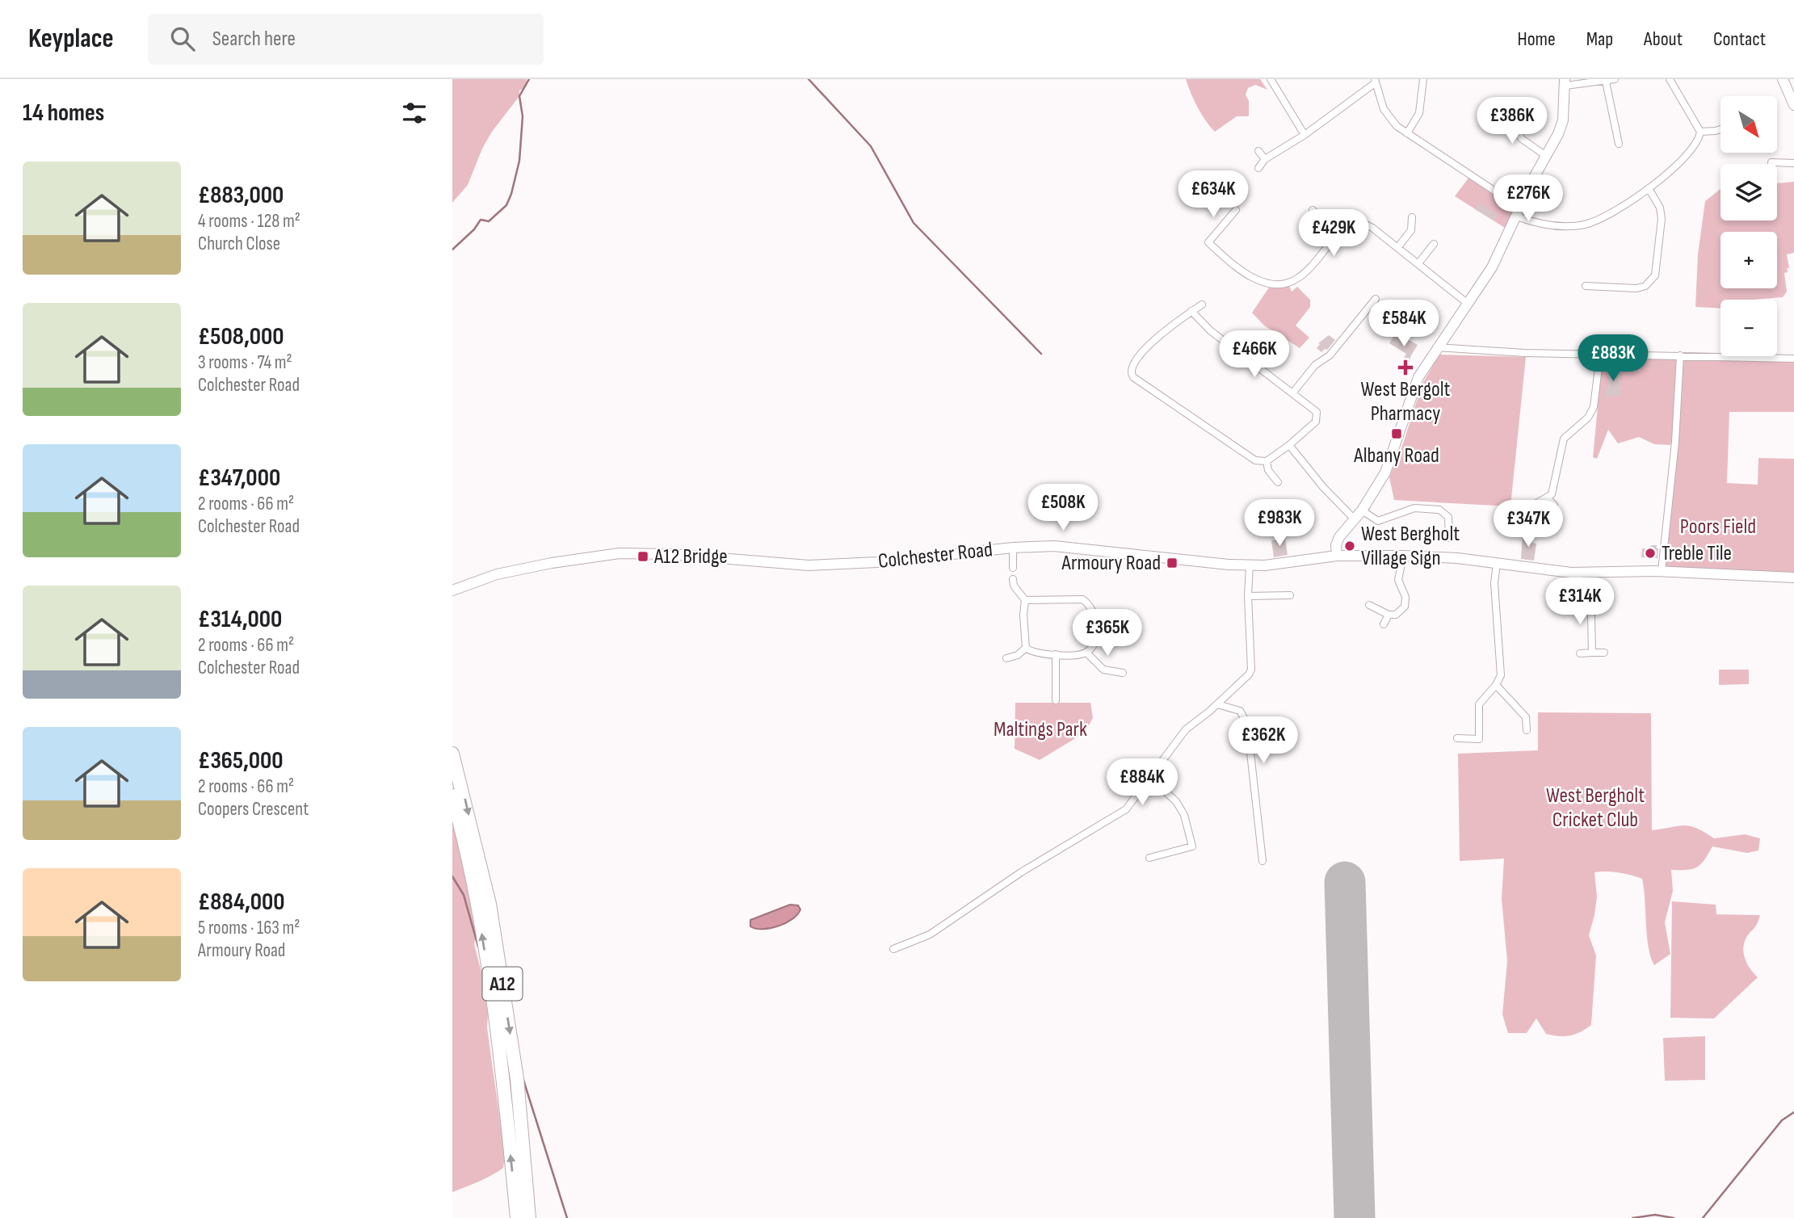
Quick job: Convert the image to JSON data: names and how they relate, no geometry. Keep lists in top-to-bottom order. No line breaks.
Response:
{"streets":{"highway":["A12"],"main road":["Colchester Road"]},"parks":["Poors Field","Maltings Park","West Bergholt Cricket Club"],"places":{"health":["West Bergolt Pharmacy"],"transit":["Albany Road","A12 Bridge","Armoury Road"],"other":["West Bergholt Village Sign","Treble Tile"]},"north":"bottom right","page":{"header":"Keyplace","search":"Search here","nav":["Home","Map","About","Contact"],"heading":"14 homes","map_buttons":["+","−"],"price":["£386K","£634K","£276K","£429K","£584K","£466K","£883K","£508K","£983K","£347K","£314K","£365K","£362K","£884K"],"list":[{"name":"£883,000","note":"4 rooms · 128 m² · Church Close"},{"name":"£508,000","note":"3 rooms · 74 m² · Colchester Road"},{"name":"£347,000","note":"2 rooms · 66 m² · Colchester Road"},{"name":"£314,000","note":"2 rooms · 66 m² · Colchester Road"},{"name":"£365,000","note":"2 rooms · 66 m² · Coopers Crescent"},{"name":"£884,000","note":"5 rooms · 163 m² · Armoury Road"}]}}
